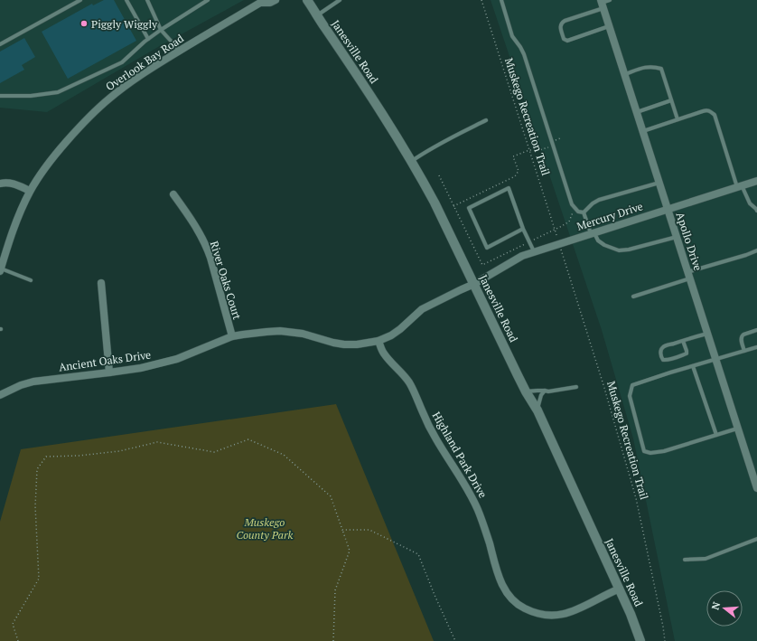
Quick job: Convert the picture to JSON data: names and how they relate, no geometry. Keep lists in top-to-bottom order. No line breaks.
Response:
{"streets":{"main road":["Janesville Road"],"street":["Overlook Bay Road","Mercury Drive","Apollo Drive","River Oaks Court","Ancient Oaks Drive","Highland Park Drive"],"path":["Muskego Recreation Trail"]},"crossings":[["Janesville Road","Mercury Drive"],["Janesville Road","Ancient Oaks Drive"],["Janesville Road","Highland Park Drive"],["Mercury Drive","Apollo Drive"],["Mercury Drive","Ancient Oaks Drive"],["River Oaks Court","Ancient Oaks Drive"],["Ancient Oaks Drive","Highland Park Drive"]],"parks":["Muskego County Park"],"places":["Piggly Wiggly"],"north":"left"}
